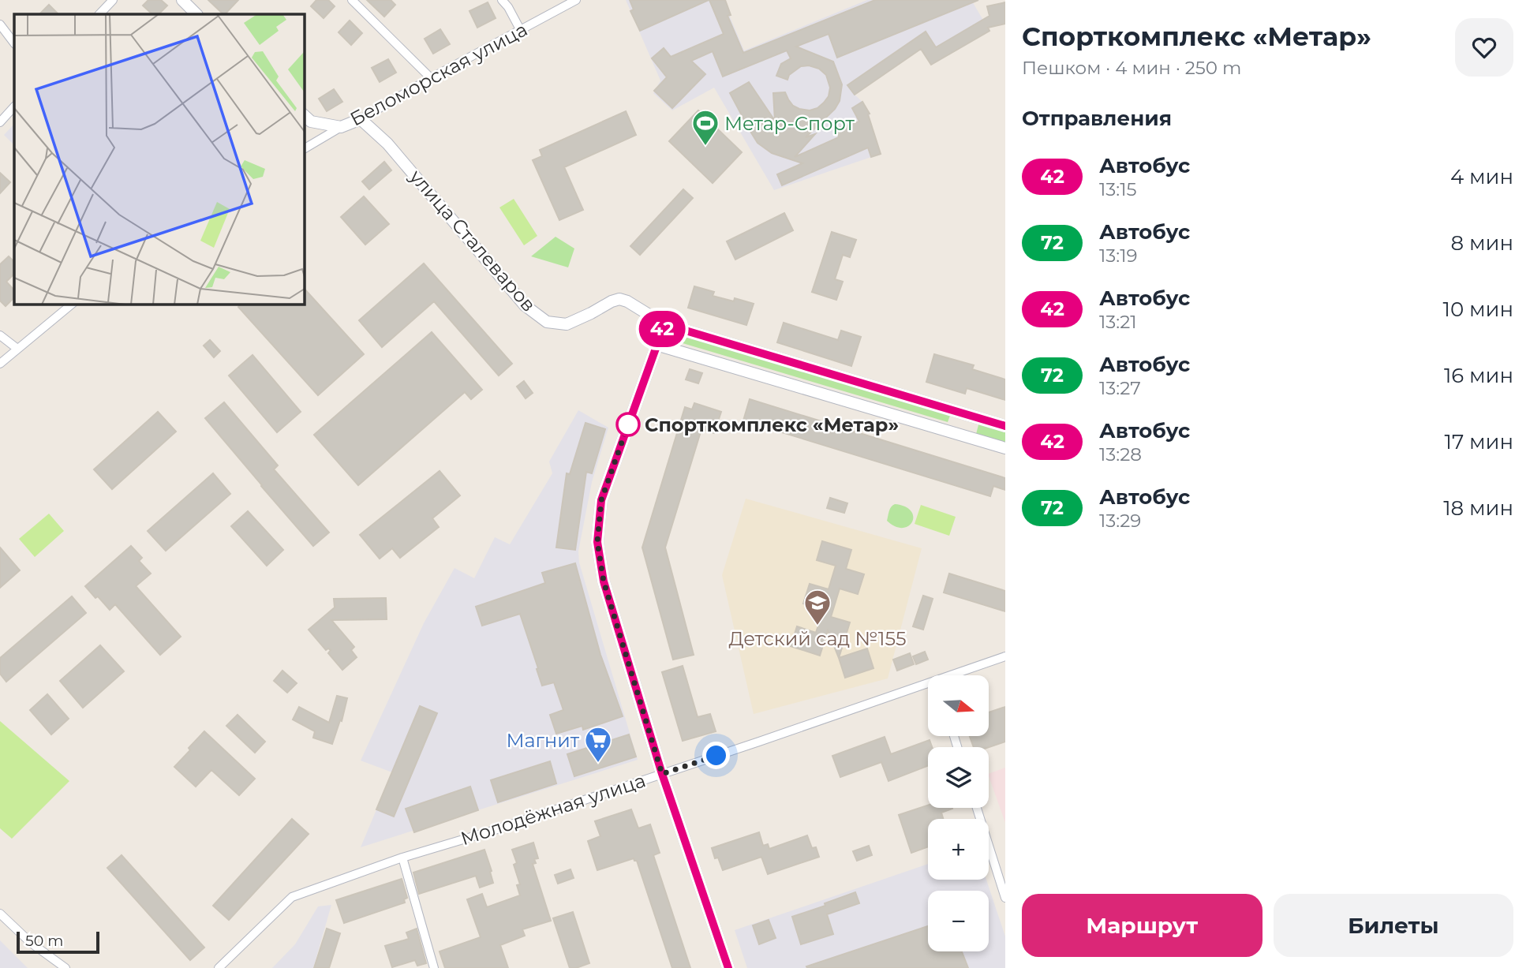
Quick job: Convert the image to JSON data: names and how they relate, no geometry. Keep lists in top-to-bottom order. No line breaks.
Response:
{"streets":{"street":["Беломорская улица","улица Сталеваров","Молодёжная улица"]},"crossings":[["Беломорская улица","улица Сталеваров"]],"places":{"sports":["Метар-Спорт"],"other":["Спорткомплекс «Метар»"],"school or university":["Детский сад №155"],"supermarket":["Магнит"]},"lines":["bus line 42"],"scale_bar":"50 m","north":"right","page":{"on_map":"42","heading":[["Спорткомплекс «Метар»","Пешком · 4 мин · 250 m"],"Отправления"],"list":[{"mark":"42","name":"Автобус","note":"13:15","value":"4 мин"},{"mark":"72","name":"Автобус","note":"13:19","value":"8 мин"},{"mark":"42","name":"Автобус","note":"13:21","value":"10 мин"},{"mark":"72","name":"Автобус","note":"13:27","value":"16 мин"},{"mark":"42","name":"Автобус","note":"13:28","value":"17 мин"},{"mark":"72","name":"Автобус","note":"13:29","value":"18 мин"}],"map_buttons":["+","−"],"buttons":["Маршрут","Билеты"],"scale":"50 m"}}
